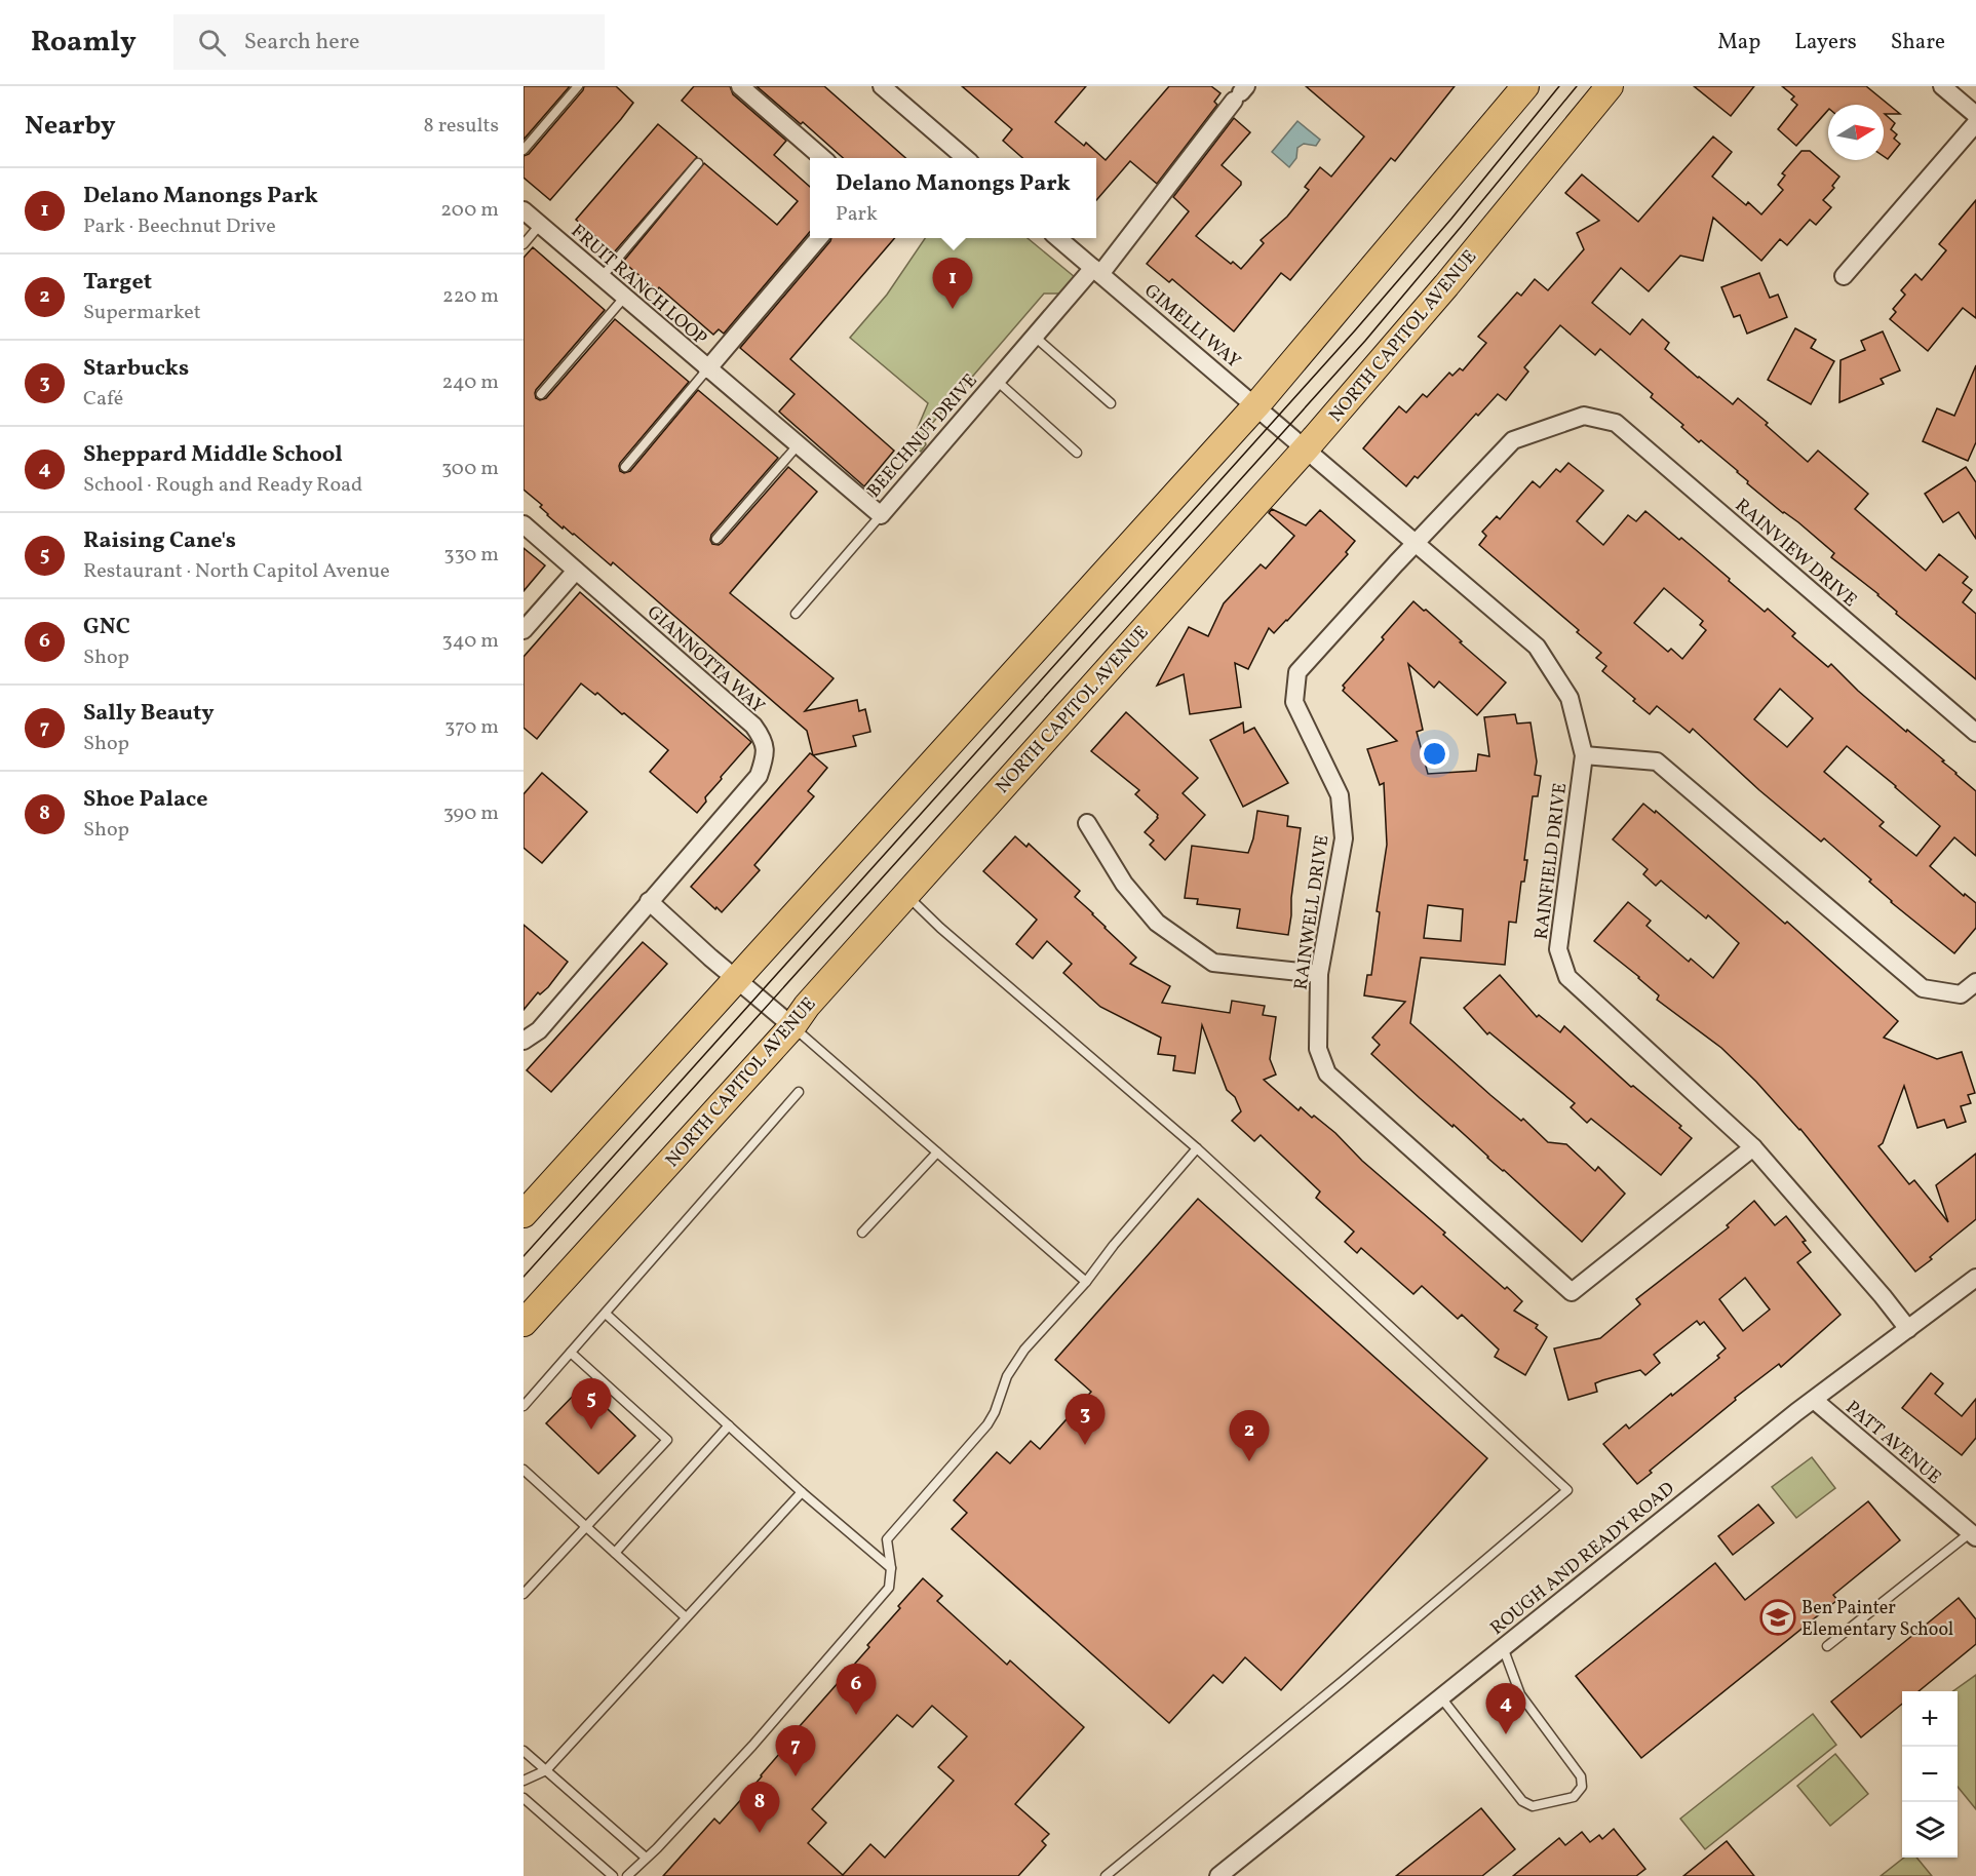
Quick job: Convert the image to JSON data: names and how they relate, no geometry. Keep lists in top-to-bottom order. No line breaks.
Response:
{"streets":{"main road":["NORTH CAPITOL AVENUE"],"street":["FRUIT RANCH LOOP","GIMELLI WAY","BEECHNUT DRIVE","RAINVIEW DRIVE","GIANNOTTA WAY","RAINFIELD DRIVE","RAINWELL DRIVE","PATT AVENUE","ROUGH AND READY ROAD"]},"crossings":[["FRUIT RANCH LOOP","BEECHNUT DRIVE"],["GIMELLI WAY","NORTH CAPITOL AVENUE"],["GIMELLI WAY","BEECHNUT DRIVE"],["GIMELLI WAY","RAINFIELD DRIVE"],["NORTH CAPITOL AVENUE","RAINFIELD DRIVE"],["RAINVIEW DRIVE","RAINWELL DRIVE"],["RAINFIELD DRIVE","RAINWELL DRIVE"],["RAINFIELD DRIVE","ROUGH AND READY ROAD"],["PATT AVENUE","ROUGH AND READY ROAD"]],"places":{"school or university":["Ben Painter Elementary School"]},"north":"right","page":{"header":"Roamly","search":"Search here","nav":["Map","Layers","Share"],"heading":["Nearby","8 results"],"popup":["Delano Manongs Park","Park"],"list":[{"mark":"1","name":"Delano Manongs Park","note":"Park · Beechnut Drive","value":"200 m"},{"mark":"2","name":"Target","note":"Supermarket","value":"220 m"},{"mark":"3","name":"Starbucks","note":"Café","value":"240 m"},{"mark":"4","name":"Sheppard Middle School","note":"School · Rough and Ready Road","value":"300 m"},{"mark":"5","name":"Raising Cane's","note":"Restaurant · North Capitol Avenue","value":"330 m"},{"mark":"6","name":"GNC","note":"Shop","value":"340 m"},{"mark":"7","name":"Sally Beauty","note":"Shop","value":"370 m"},{"mark":"8","name":"Shoe Palace","note":"Shop","value":"390 m"}],"pins":["1","5","3","2","6","4","7","8"],"map_buttons":["+","−"]}}
